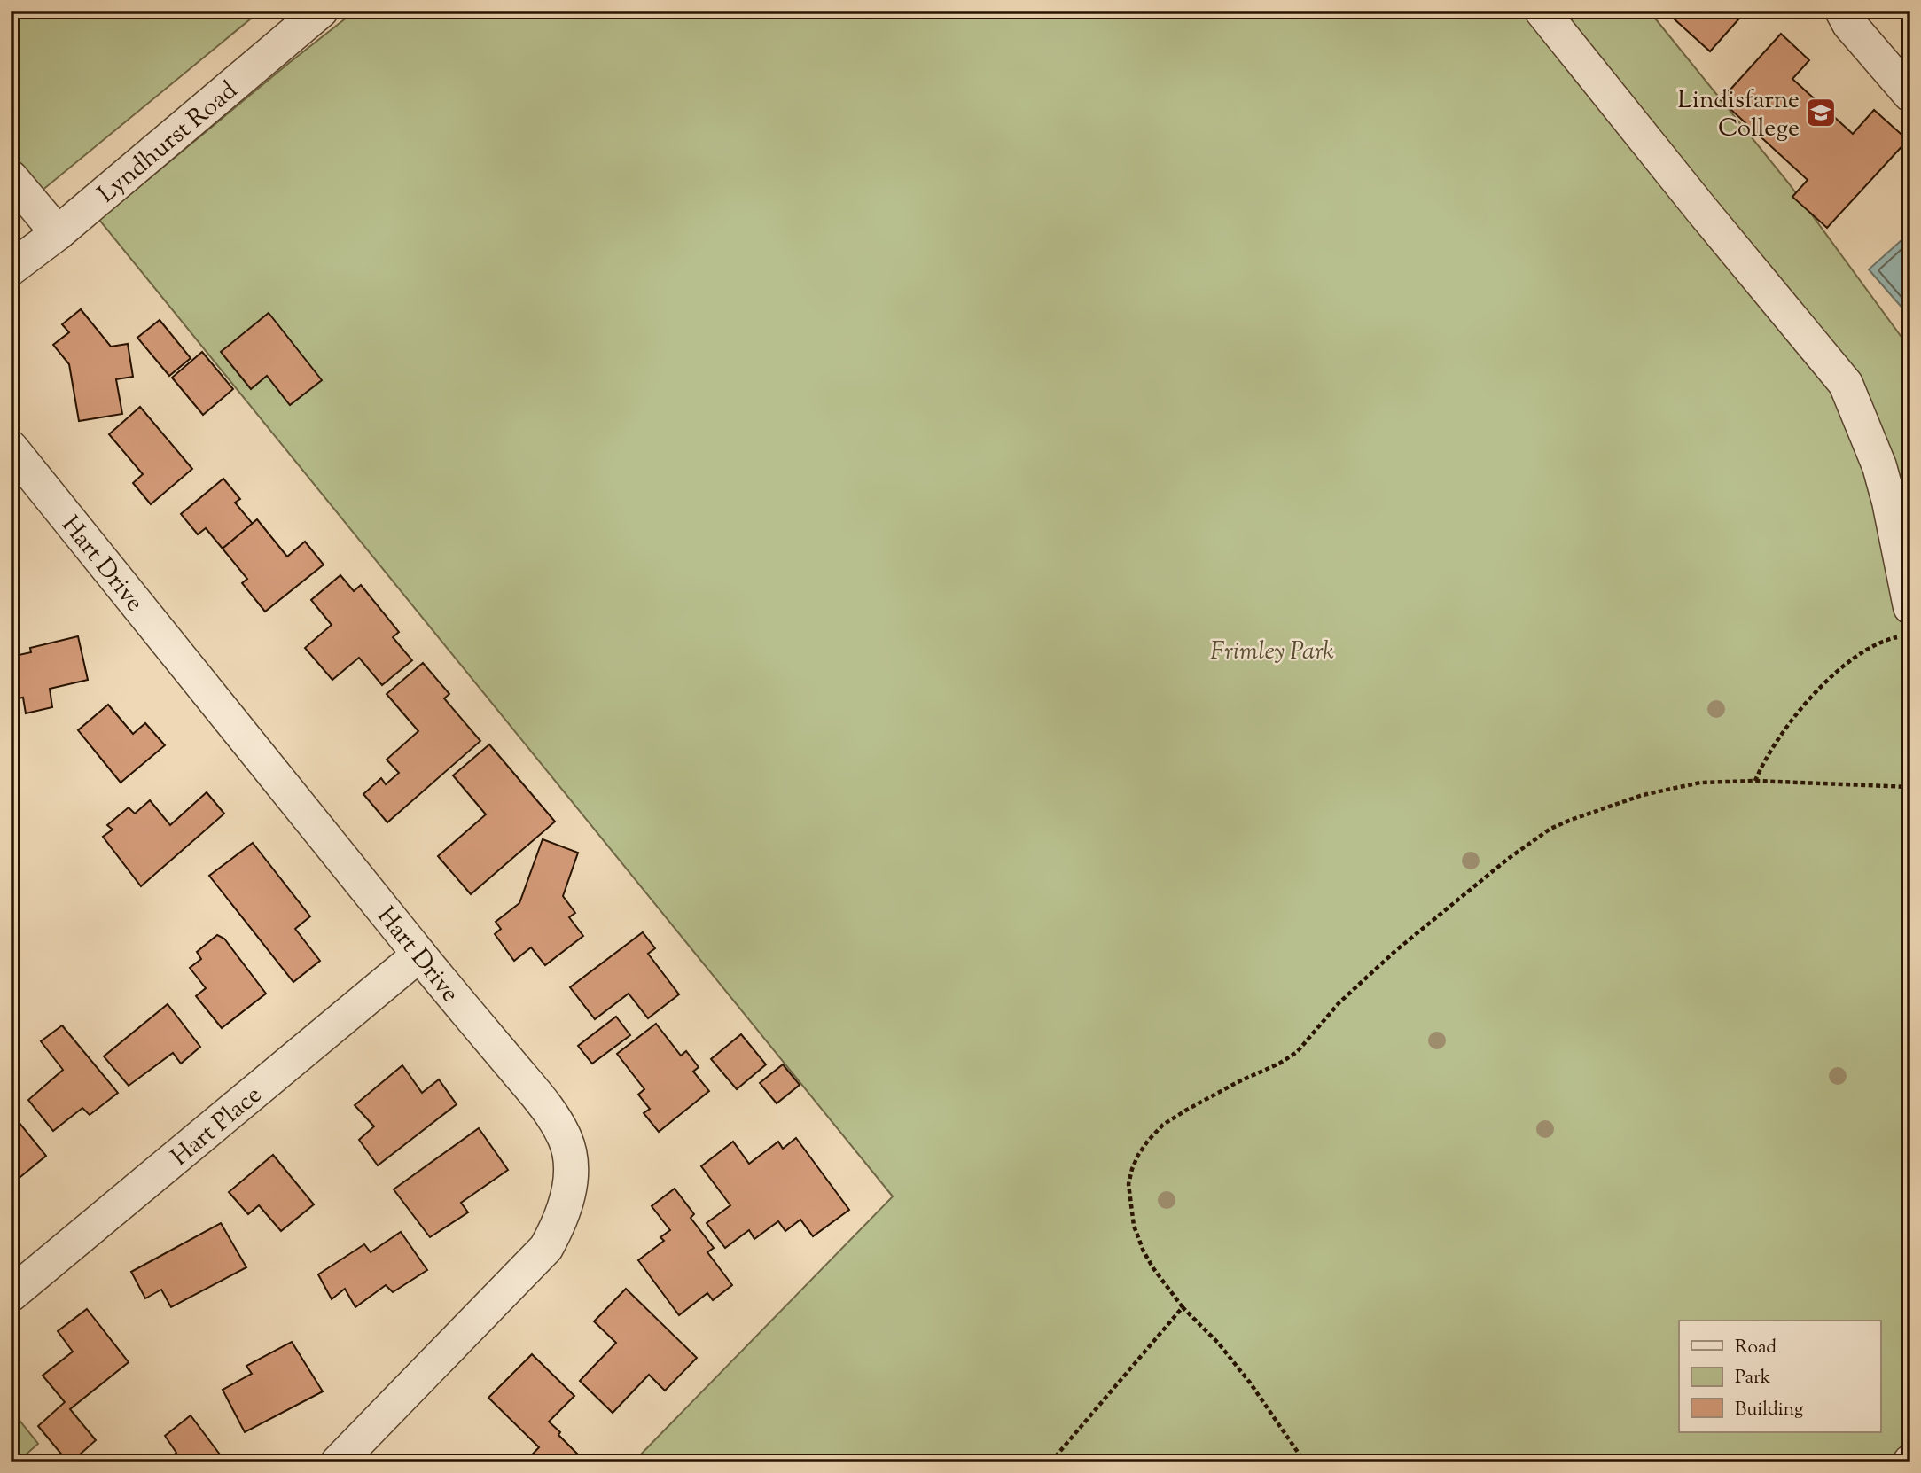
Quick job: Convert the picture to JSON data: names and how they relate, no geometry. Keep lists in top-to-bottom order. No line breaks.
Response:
{"streets":{"street":["Lyndhurst Road","Hart Drive","Hart Place"]},"crossings":[["Hart Drive","Hart Place"]],"parks":["Frimley Park"],"places":{"school or university":["Lindisfarne College"]},"legend":["Road","Park","Building"]}
